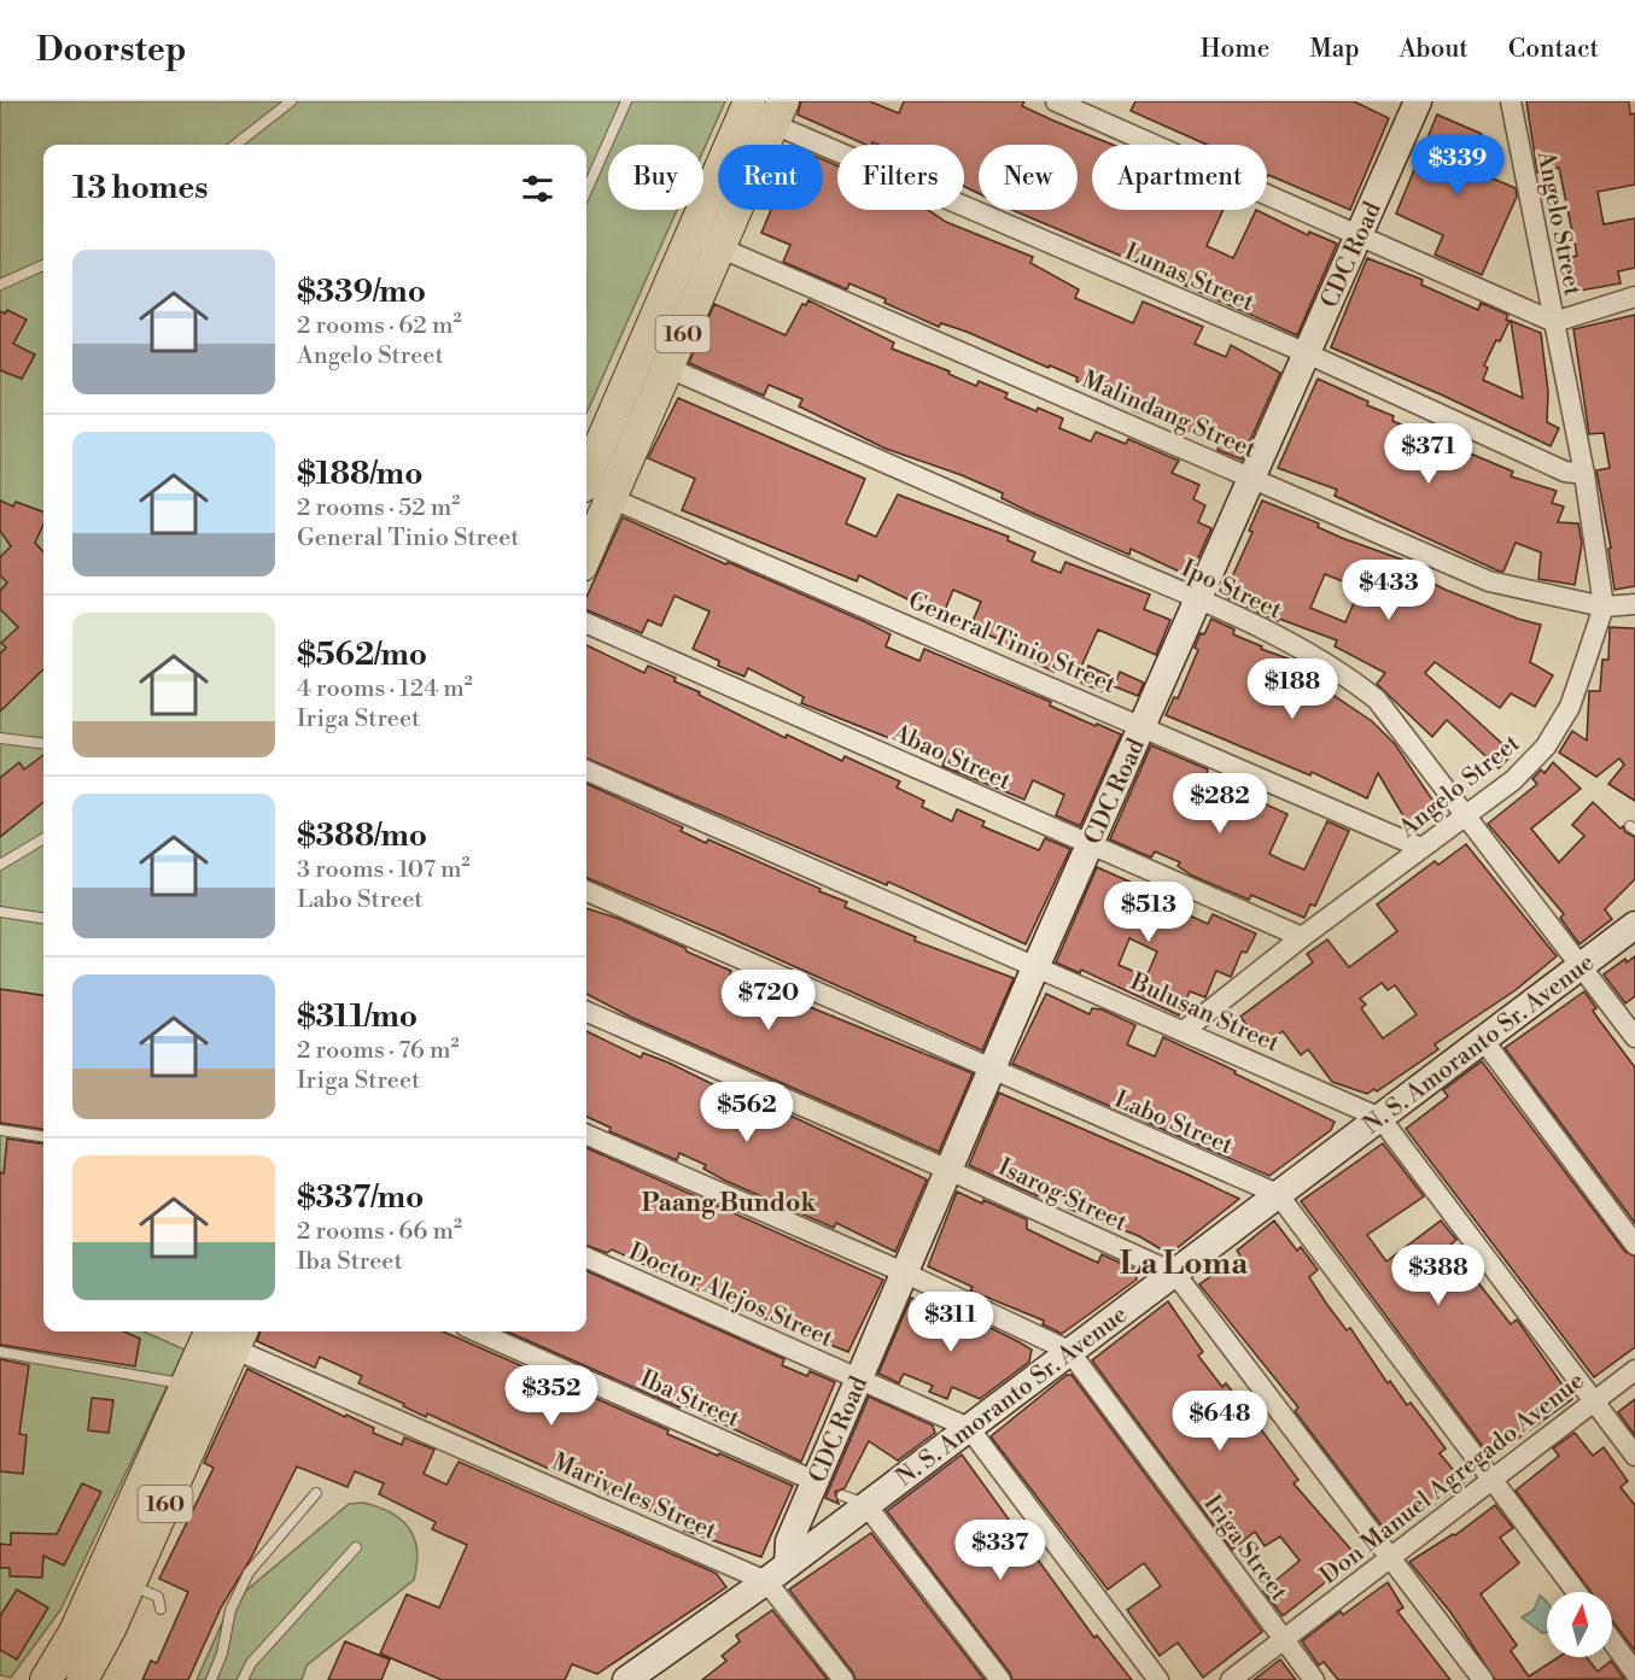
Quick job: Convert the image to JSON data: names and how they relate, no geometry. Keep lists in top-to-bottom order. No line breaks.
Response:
{"streets":{"main road":["160"],"street":["Angelo Street","CDC Road","Lunas Street","Malindang Street","Ipo Street","General Tinio Street","Abao Street","Bulusan Street","N. S. Amoranto Sr. Avenue","Labo Street","Isarog Street","Doctor Alejos Street","Iba Street","Don Manuel Agregado Avenue","Mariveles Street","Iriga Street"]},"crossings":[["Angelo Street","Lunas Street"],["Angelo Street","Malindang Street"],["Angelo Street","Ipo Street"],["Angelo Street","General Tinio Street"],["Angelo Street","Abao Street"],["Angelo Street","Bulusan Street"],["CDC Road","Lunas Street"],["CDC Road","Malindang Street"],["CDC Road","Ipo Street"],["CDC Road","General Tinio Street"],["CDC Road","Abao Street"],["CDC Road","Bulusan Street"],["CDC Road","N. S. Amoranto Sr. Avenue"],["CDC Road","Labo Street"],["CDC Road","Isarog Street"],["CDC Road","Doctor Alejos Street"],["CDC Road","Iba Street"],["CDC Road","Iriga Street"],["Lunas Street","160"],["160","Malindang Street"],["160","Ipo Street"],["160","General Tinio Street"],["160","Mariveles Street"],["Ipo Street","N. S. Amoranto Sr. Avenue"],["Bulusan Street","N. S. Amoranto Sr. Avenue"],["Bulusan Street","Don Manuel Agregado Avenue"],["N. S. Amoranto Sr. Avenue","Labo Street"],["N. S. Amoranto Sr. Avenue","Isarog Street"],["N. S. Amoranto Sr. Avenue","Doctor Alejos Street"],["N. S. Amoranto Sr. Avenue","Mariveles Street"],["N. S. Amoranto Sr. Avenue","Iriga Street"],["Labo Street","Don Manuel Agregado Avenue"],["Isarog Street","Don Manuel Agregado Avenue"],["Don Manuel Agregado Avenue","Iriga Street"]],"districts":["Paang Bundok","La Loma"],"north":"top","page":{"header":"Doorstep","nav":["Home","Map","About","Contact"],"price":["$339","$371","$433","$188","$282","$513","$720","$562","$388","$311","$352","$648","$337"],"chip":["Buy","Rent","Filters","New","Apartment"],"heading":"13 homes","list":[{"name":"$339/mo","note":"2 rooms · 62 m² · Angelo Street"},{"name":"$188/mo","note":"2 rooms · 52 m² · General Tinio Street"},{"name":"$562/mo","note":"4 rooms · 124 m² · Iriga Street"},{"name":"$388/mo","note":"3 rooms · 107 m² · Labo Street"},{"name":"$311/mo","note":"2 rooms · 76 m² · Iriga Street"},{"name":"$337/mo","note":"2 rooms · 66 m² · Iba Street"}]}}
